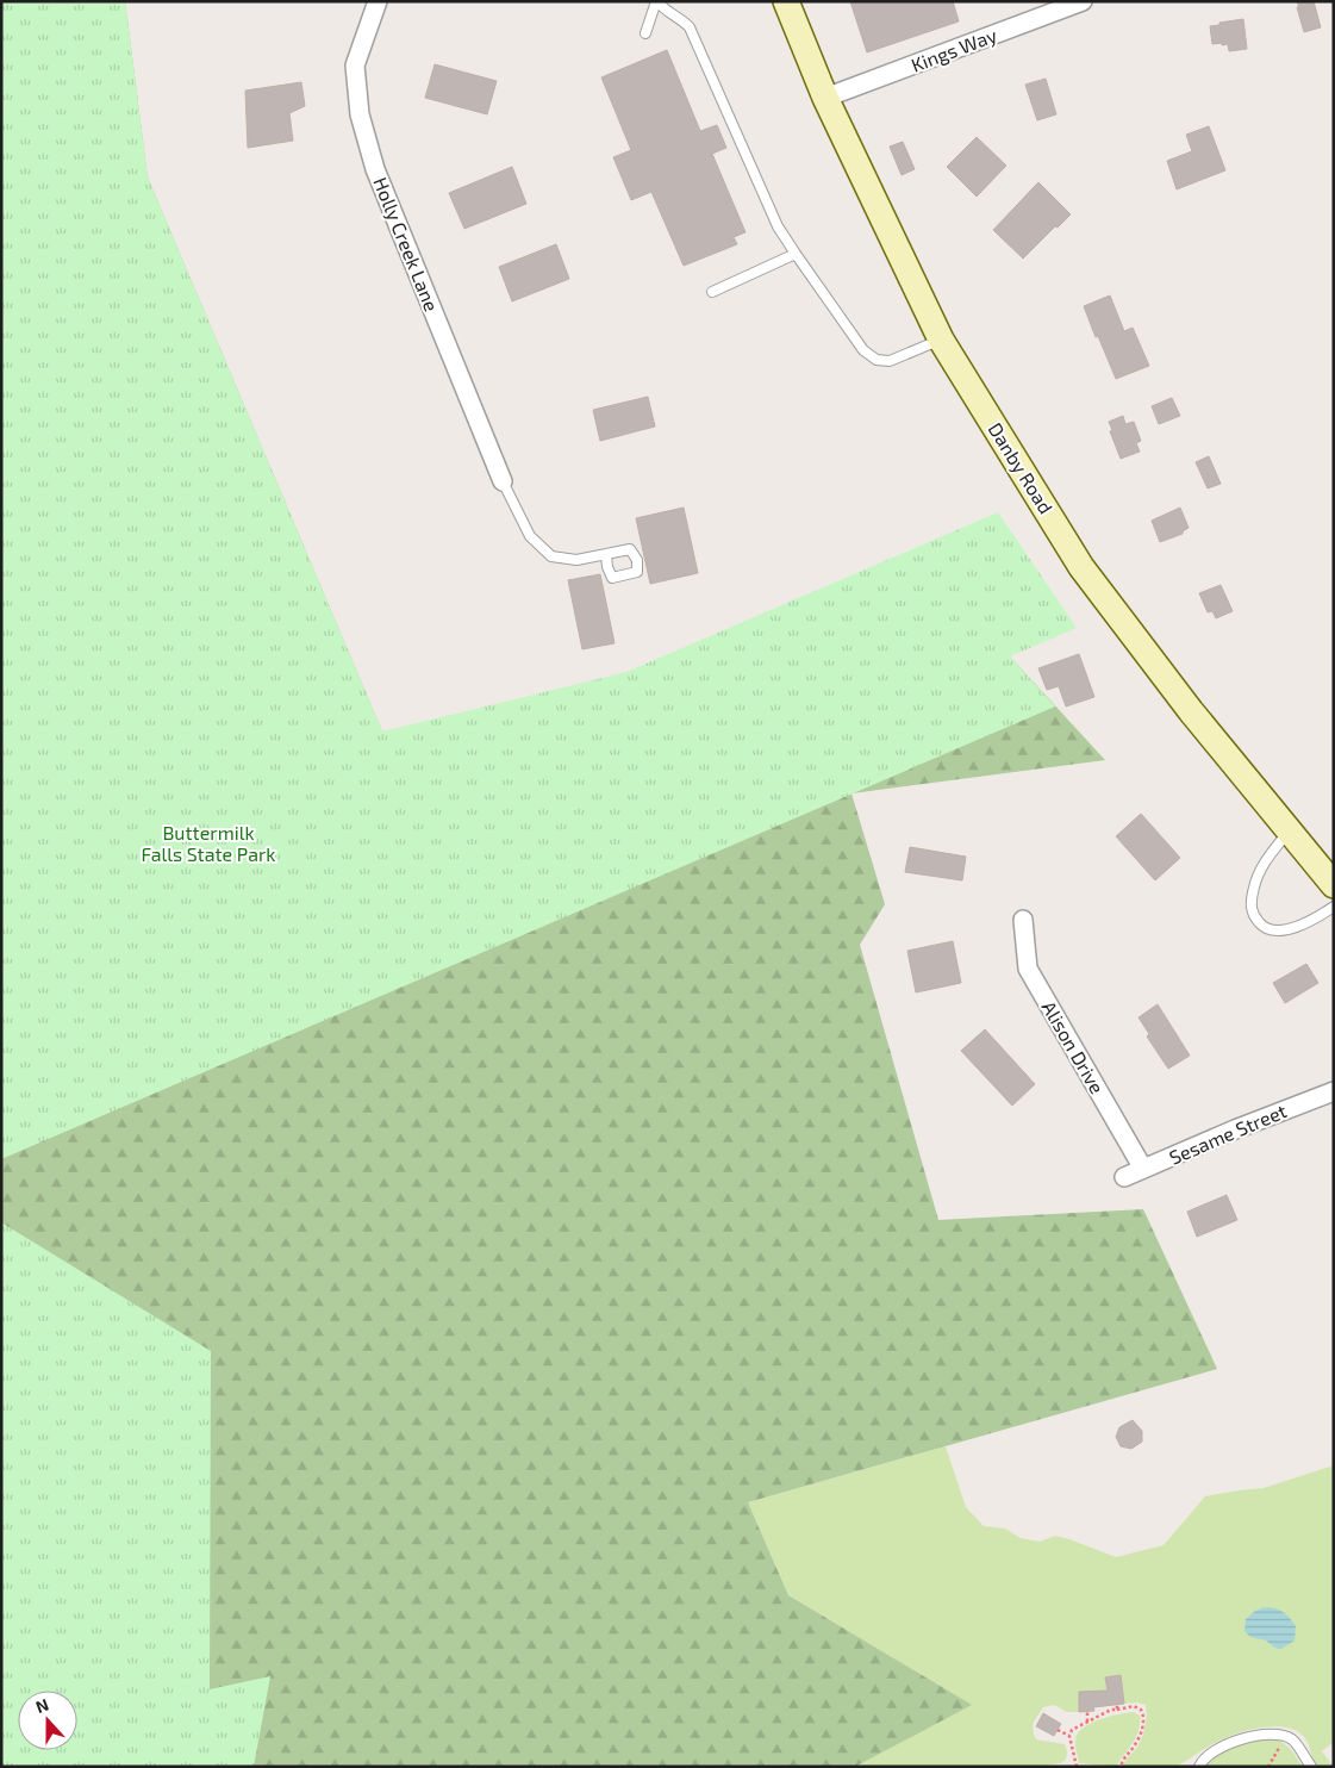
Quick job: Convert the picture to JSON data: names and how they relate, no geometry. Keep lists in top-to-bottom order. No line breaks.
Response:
{"streets":{"main road":["Danby Road"],"street":["Kings Way","Holly Creek Lane","Alison Drive","Sesame Street"]},"crossings":[["Kings Way","Danby Road"],["Alison Drive","Sesame Street"]],"parks":["Buttermilk Falls State Park"],"north":"top"}
